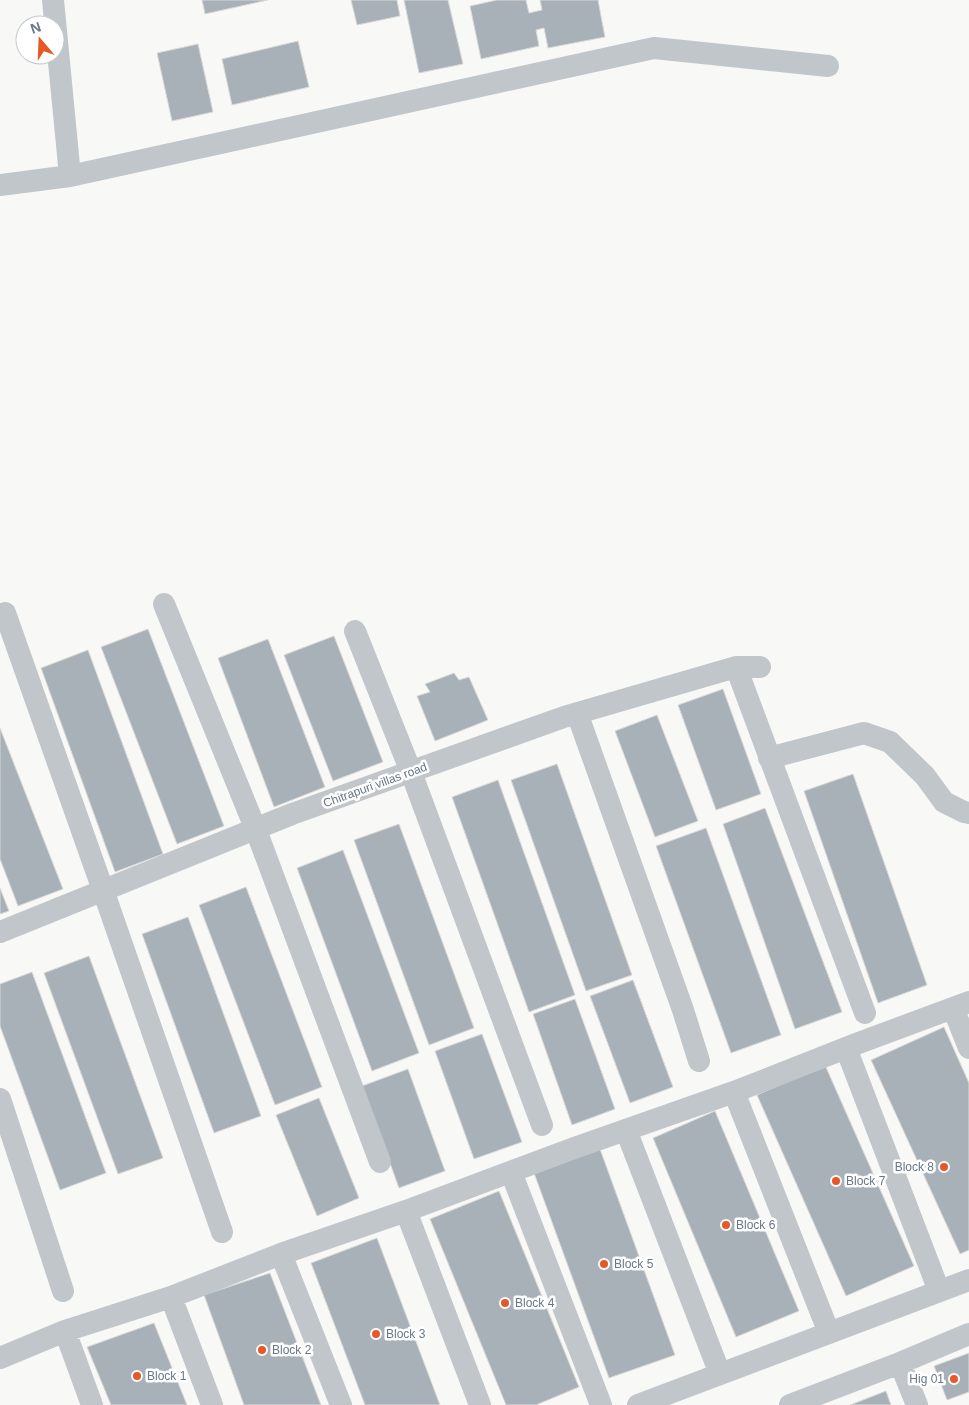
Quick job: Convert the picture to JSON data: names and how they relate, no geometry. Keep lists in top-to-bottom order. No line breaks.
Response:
{"streets":{"street":["Chitrapuri villas road"]},"places":["Block 8","Block 7","Block 6","Block 5","Block 4","Block 3","Block 2","Block 1","Hig 01"],"north":"top"}
